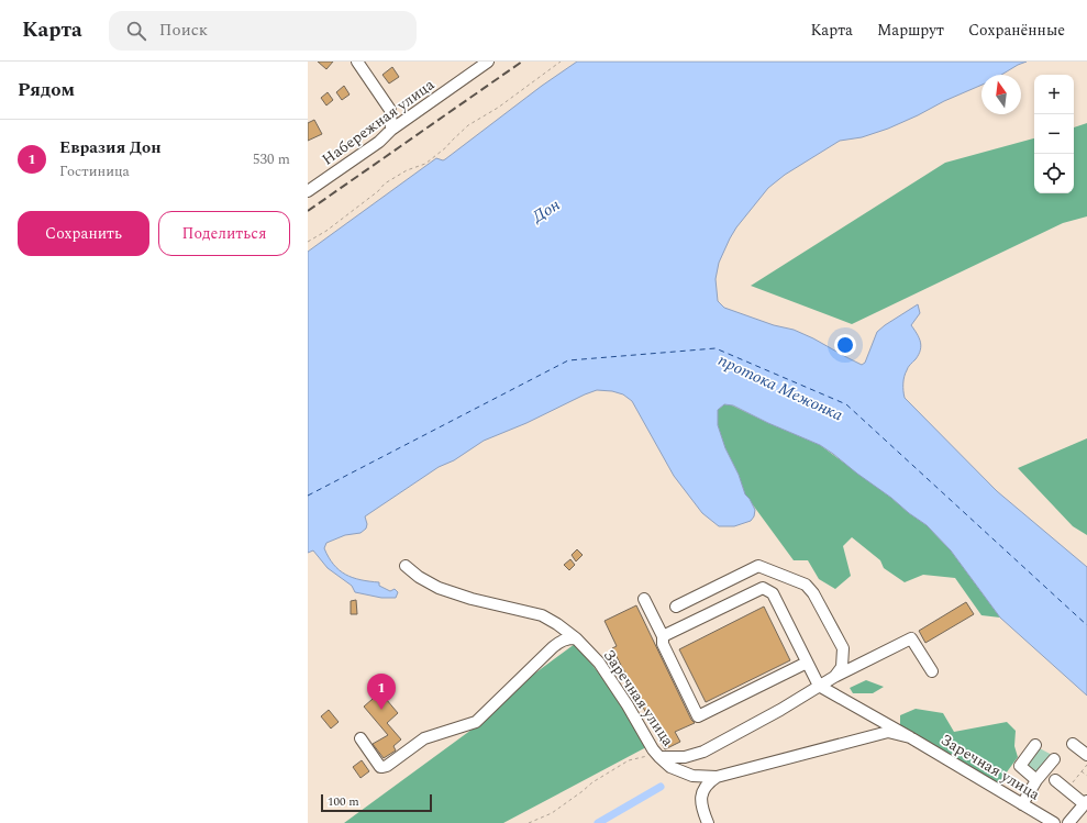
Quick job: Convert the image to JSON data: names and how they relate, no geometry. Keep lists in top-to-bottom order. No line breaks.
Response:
{"streets":{"street":["Набережная улица","Заречная улица"]},"water":["Дон","протока Межонка"],"scale_bar":"100 m","north":"top","page":{"header":"Карта","search":"Поиск","nav":["Карта","Маршрут","Сохранённые"],"heading":"Рядом","map_buttons":["+","−"],"list":[{"mark":"1","name":"Евразия Дон","note":"Гостиница","value":"530 m"}],"buttons":["Сохранить","Поделиться"],"pins":"1","scale":"100 m"}}
